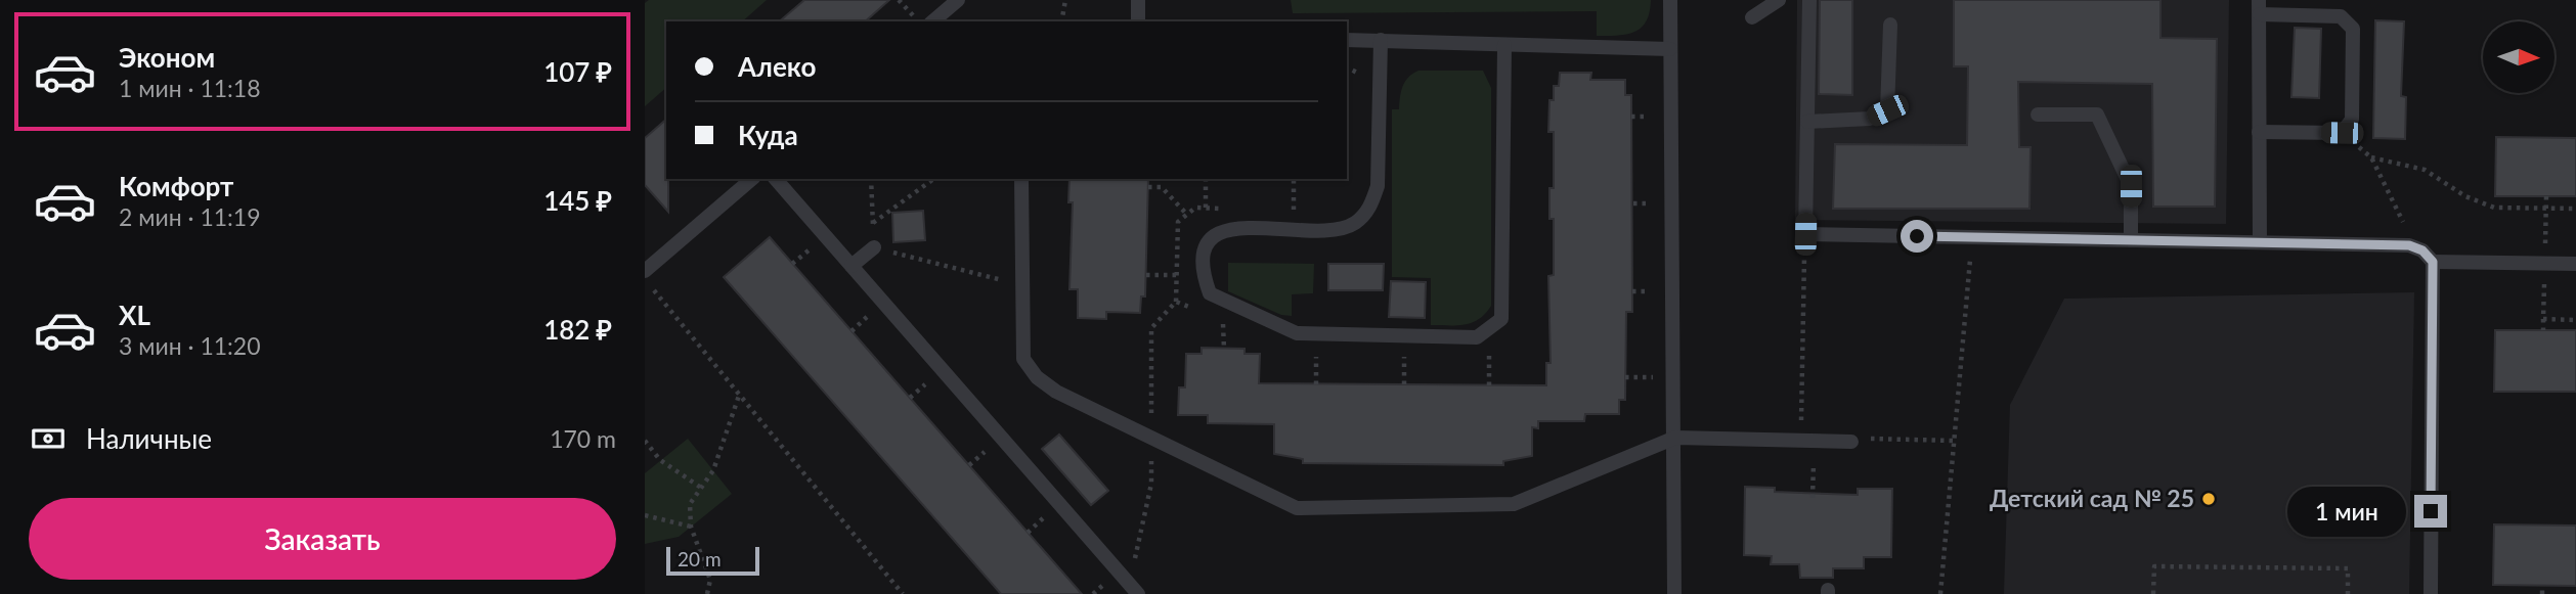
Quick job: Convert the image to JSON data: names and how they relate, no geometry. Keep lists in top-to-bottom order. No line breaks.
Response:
{"places":["Детский сад № 25"],"scale_bar":"20 m","north":"right","page":{"list":[{"name":"Эконом","note":"1 мин · 11:18","value":"107 ₽"},{"name":"Комфорт","note":"2 мин · 11:19","value":"145 ₽"},{"name":"XL","note":"3 мин · 11:20","value":"182 ₽"}],"banner":["Алеко","Куда"],"pay":["Наличные","170 m"],"buttons":"Заказать","bubble":"1 мин","scale":"20 m"}}
